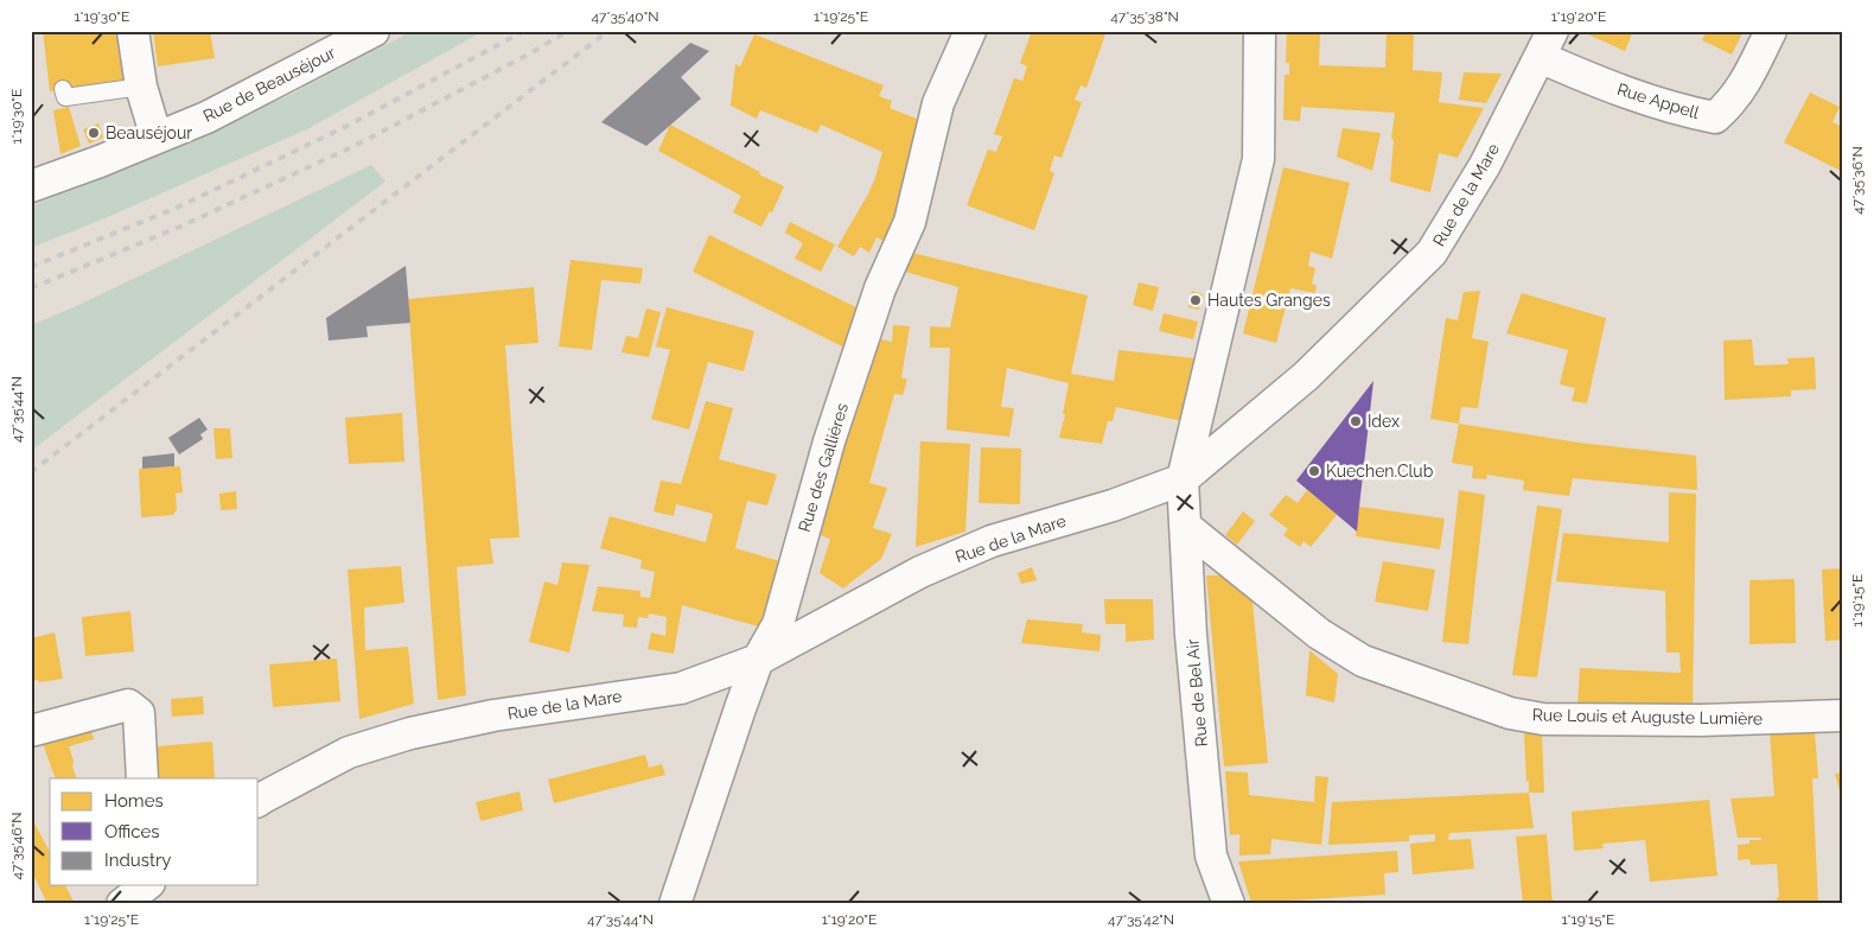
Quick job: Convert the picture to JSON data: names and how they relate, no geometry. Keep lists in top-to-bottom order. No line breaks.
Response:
{"streets":{"street":["Rue de Beauséjour","Rue Appell","Rue de la Mare","Rue des Gallières","Rue de Bel Air","Rue Louis et Auguste Lumière"]},"crossings":[["Rue Appell","Rue de la Mare"],["Rue de la Mare","Rue des Gallières"],["Rue de la Mare","Rue de Bel Air"],["Rue de Bel Air","Rue Louis et Auguste Lumière"]],"places":["Beauséjour","Hautes Granges","Idex","Kuechen.Club"],"legend":["Homes","Offices","Industry"],"coordinates":["1°19'30\"E","47°35'40\"N","1°19'25\"E","47°35'38\"N","1°19'20\"E","47°35'36\"N","47°35'44\"N","1°19'15\"E","47°35'46\"N","47°35'42\"N"]}
